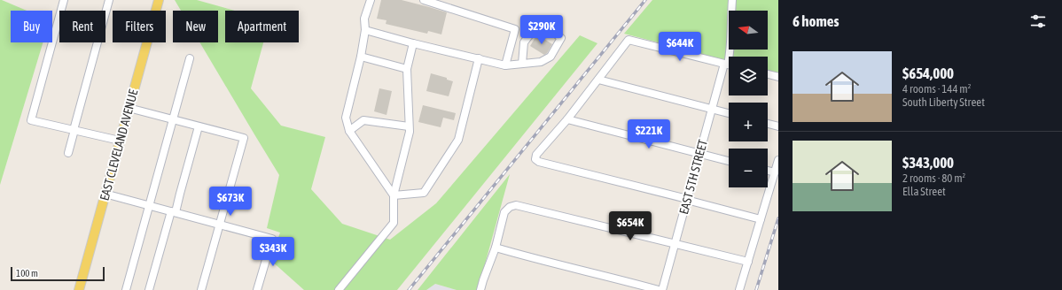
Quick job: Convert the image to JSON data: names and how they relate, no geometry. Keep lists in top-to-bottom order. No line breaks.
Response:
{"streets":{"main road":["EAST CLEVELAND AVENUE"],"street":["EAST 5TH STREET"]},"scale_bar":"100 m","north":"left","page":{"heading":"6 homes","map_buttons":["+","−"],"chip":["Buy","Rent","Filters","New","Apartment"],"price":["$290K","$644K","$221K","$673K","$654K","$343K"],"list":[{"name":"$654,000","note":"4 rooms · 144 m² · South Liberty Street"},{"name":"$343,000","note":"2 rooms · 80 m² · Ella Street"}],"scale":"100 m"}}
